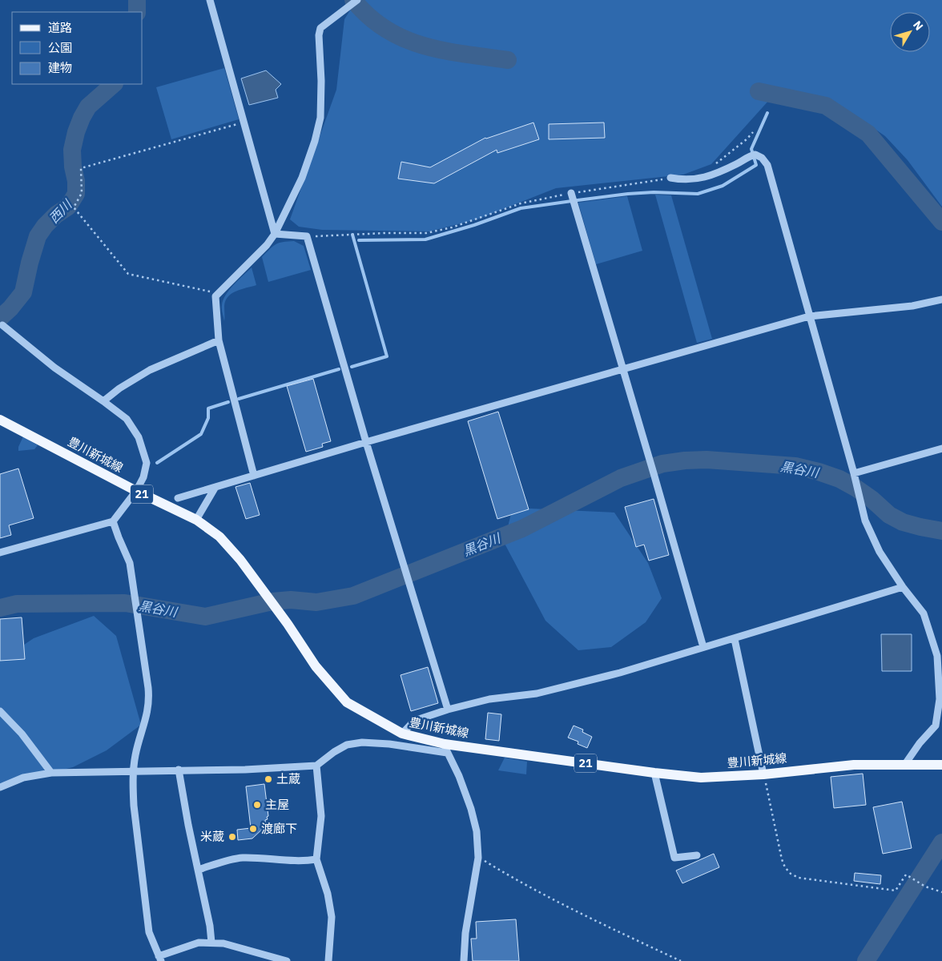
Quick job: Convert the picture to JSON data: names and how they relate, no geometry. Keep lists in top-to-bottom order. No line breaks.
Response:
{"streets":{"main road":["豊川新城線","21"]},"water":["西川","黒谷川"],"places":["土蔵","主屋","渡廊下","米蔵"],"legend":["道路","公園","建物"],"north":"top right"}
